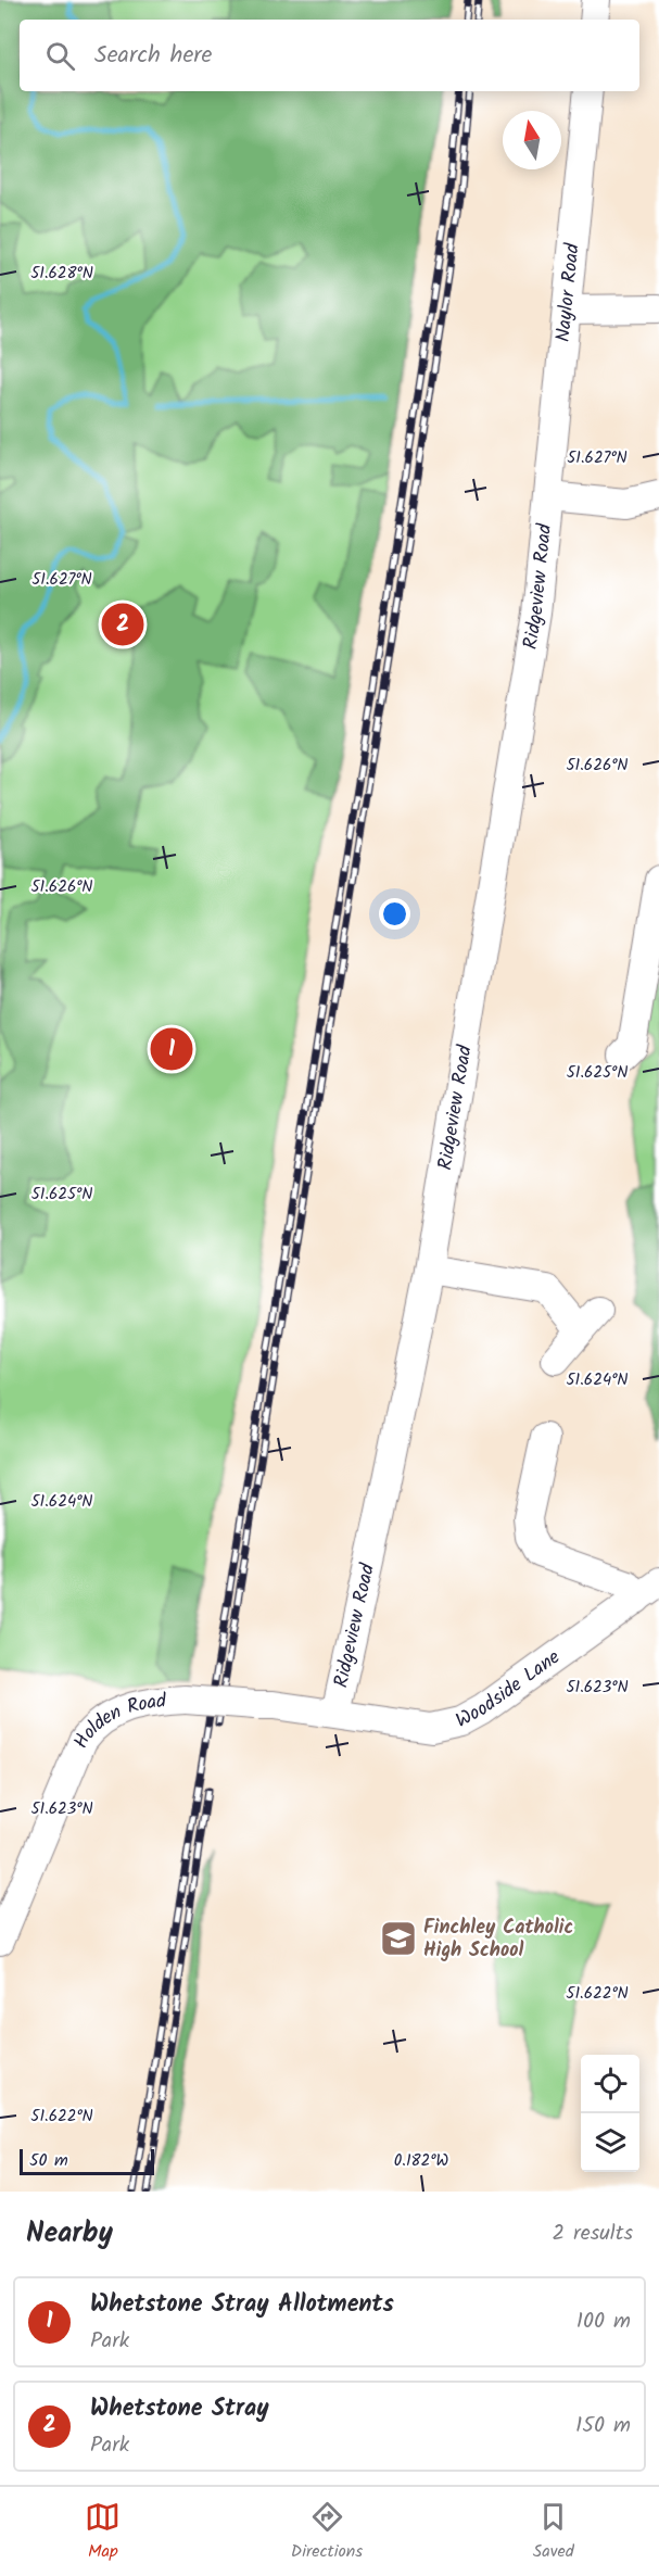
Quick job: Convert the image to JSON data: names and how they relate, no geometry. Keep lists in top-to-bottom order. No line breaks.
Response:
{"streets":{"street":["Naylor Road","Ridgeview Road","Woodside Lane","Holden Road"]},"crossings":[["Naylor Road","Ridgeview Road"],["Ridgeview Road","Woodside Lane"],["Ridgeview Road","Holden Road"],["Woodside Lane","Holden Road"]],"places":{"school or university":["Finchley Catholic High School"]},"scale_bar":"50 m","north":"top","page":{"search":"Search here","pins":["2","1"],"scale":"50 m","heading":["Nearby","2 results"],"list":[{"mark":"1","name":"Whetstone Stray Allotments","note":"Park","value":"100 m"},{"mark":"2","name":"Whetstone Stray","note":"Park","value":"150 m"}],"nav":["Map","Directions","Saved"]},"coordinates":["51.628°N","51.627°N","51.626°N","51.625°N","51.624°N","51.623°N","51.622°N","0.182°W"]}
